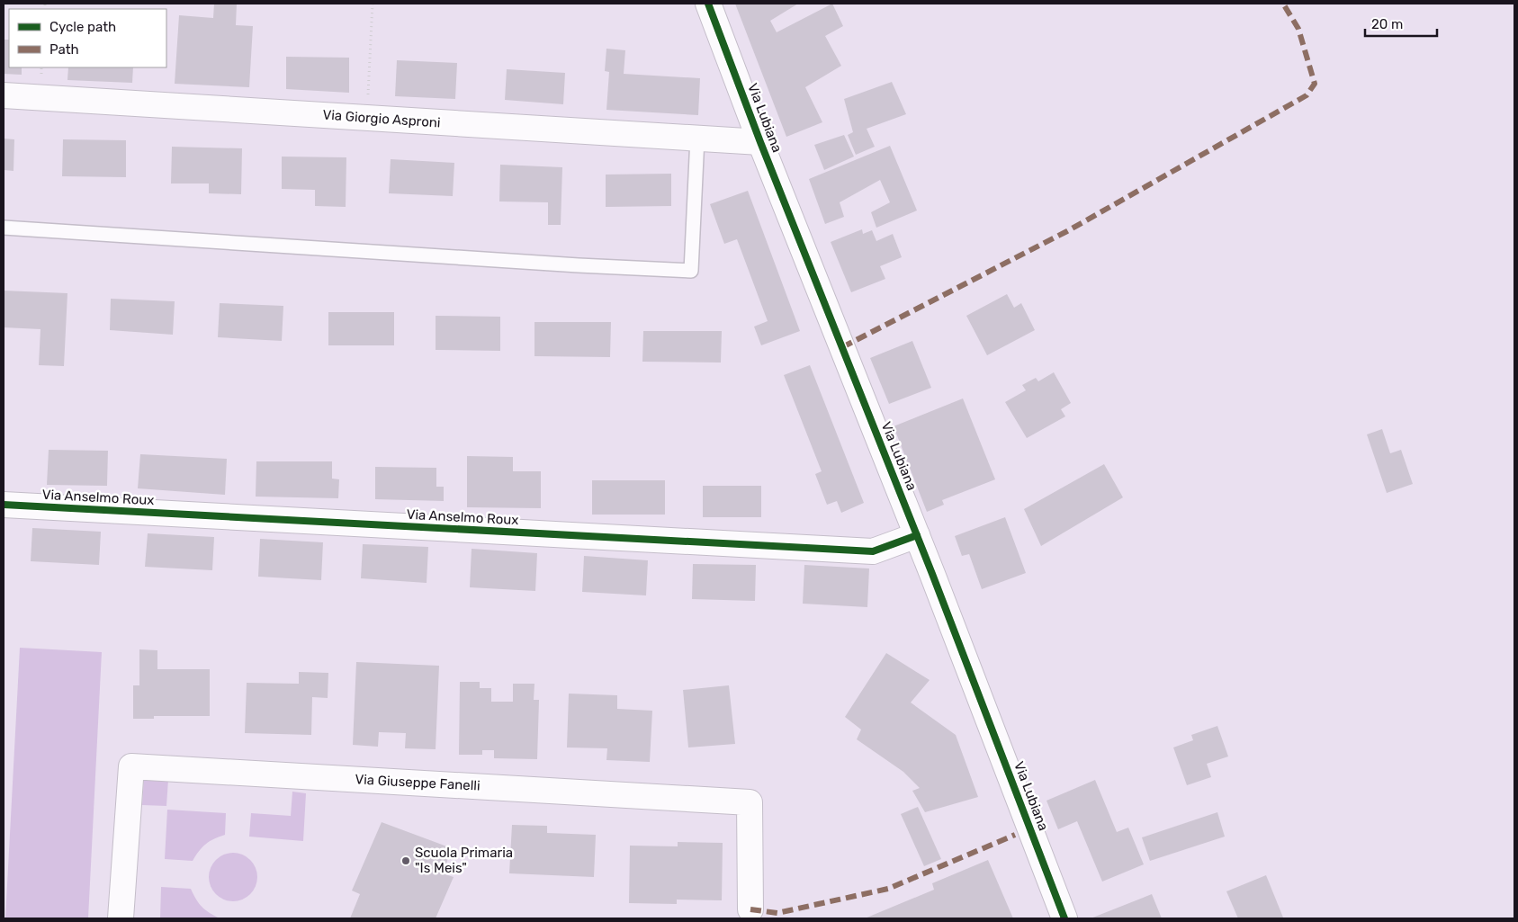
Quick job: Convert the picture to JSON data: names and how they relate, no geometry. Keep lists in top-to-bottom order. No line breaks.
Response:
{"streets":{"street":["Via Lubiana","Via Giorgio Asproni","Via Anselmo Roux","Via Giuseppe Fanelli"]},"crossings":[["Via Lubiana","Via Giorgio Asproni"],["Via Lubiana","Via Anselmo Roux"]],"places":["Scuola Primaria \"Is Meis\""],"legend":["Cycle path","Path"],"scale_bar":"20 m"}
